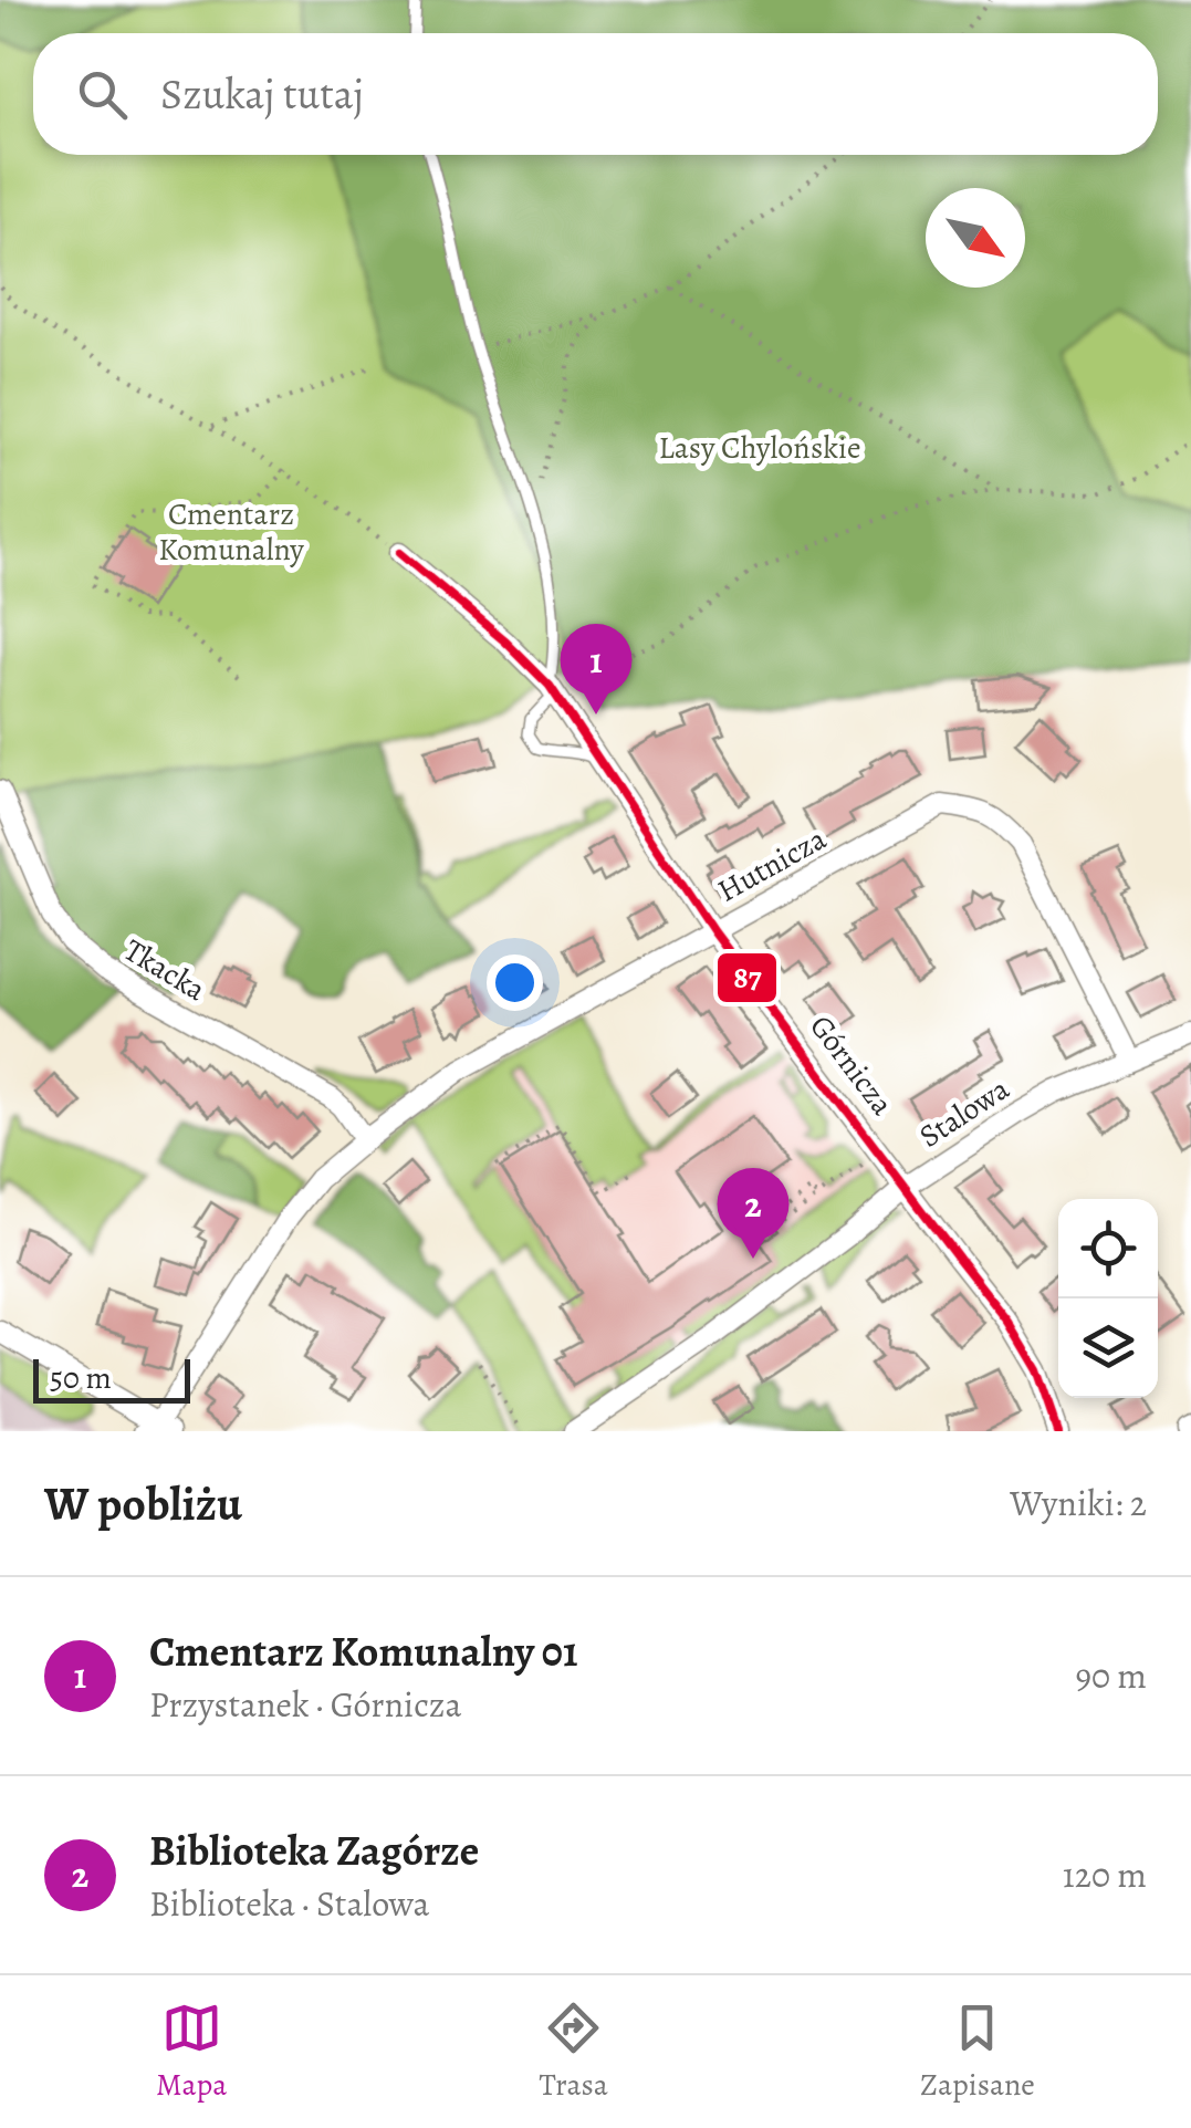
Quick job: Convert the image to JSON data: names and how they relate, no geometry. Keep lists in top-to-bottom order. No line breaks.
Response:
{"streets":{"street":["Hutnicza","Tkacka","Górnicza","Stalowa"]},"crossings":[["Hutnicza","Tkacka"],["Hutnicza","Górnicza"],["Hutnicza","Stalowa"],["Górnicza","Stalowa"]],"parks":["Lasy Chylońskie","Cmentarz Komunalny"],"lines":["transit line 87"],"scale_bar":"50 m","north":"bottom right","page":{"search":"Szukaj tutaj","pins":["1","2"],"scale":"50 m","heading":["W pobliżu","Wyniki: 2"],"list":[{"mark":"1","name":"Cmentarz Komunalny 01","note":"Przystanek · Górnicza","value":"90 m"},{"mark":"2","name":"Biblioteka Zagórze","note":"Biblioteka · Stalowa","value":"120 m"}],"nav":["Mapa","Trasa","Zapisane"]}}
